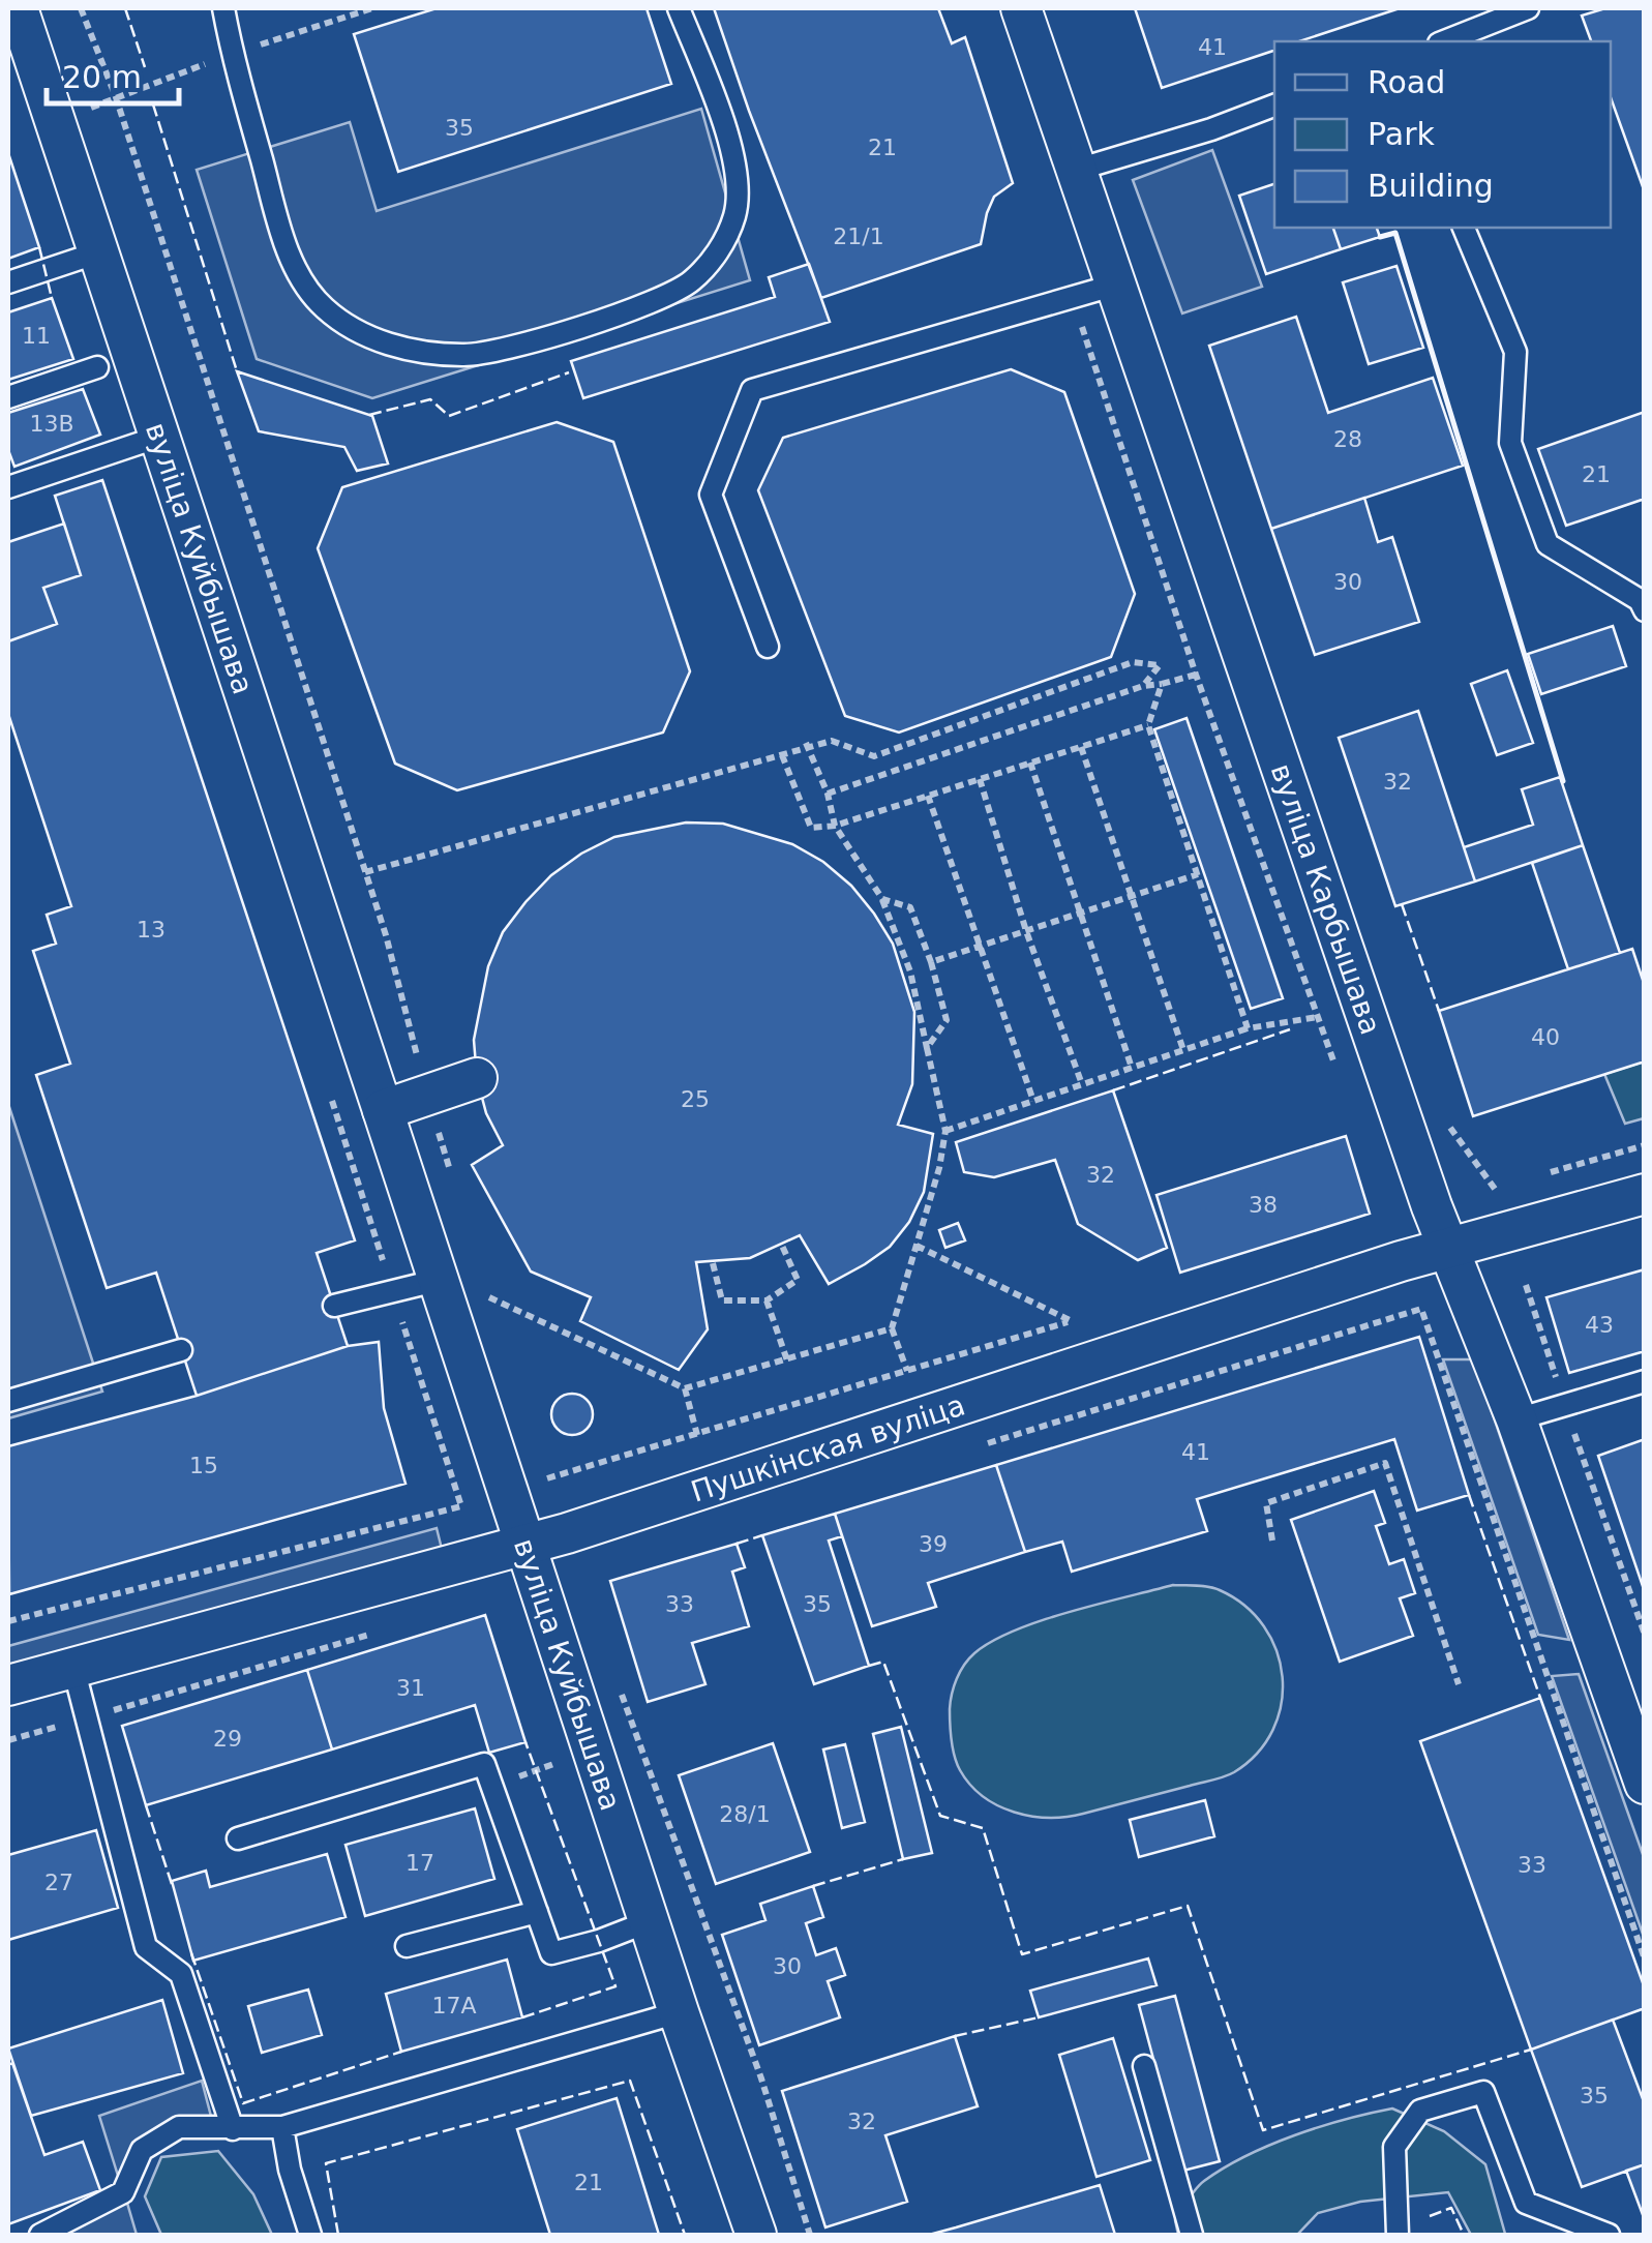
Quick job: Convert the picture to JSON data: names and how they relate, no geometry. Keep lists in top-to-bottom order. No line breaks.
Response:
{"streets":{"street":["вуліца Куйбышава","вуліца Карбышава","Пушкінская вуліца"]},"crossings":[["вуліца Куйбышава","Пушкінская вуліца"],["вуліца Карбышава","Пушкінская вуліца"]],"house_numbers":["41","35","21","21/1","11","13В","28","21","30","32","13","40","25","32","38","43","41","15","39","33","35","31","29","28/1","17","33","27","30","17А","35","32","21"],"legend":["Road","Park","Building"],"scale_bar":"20 m"}
